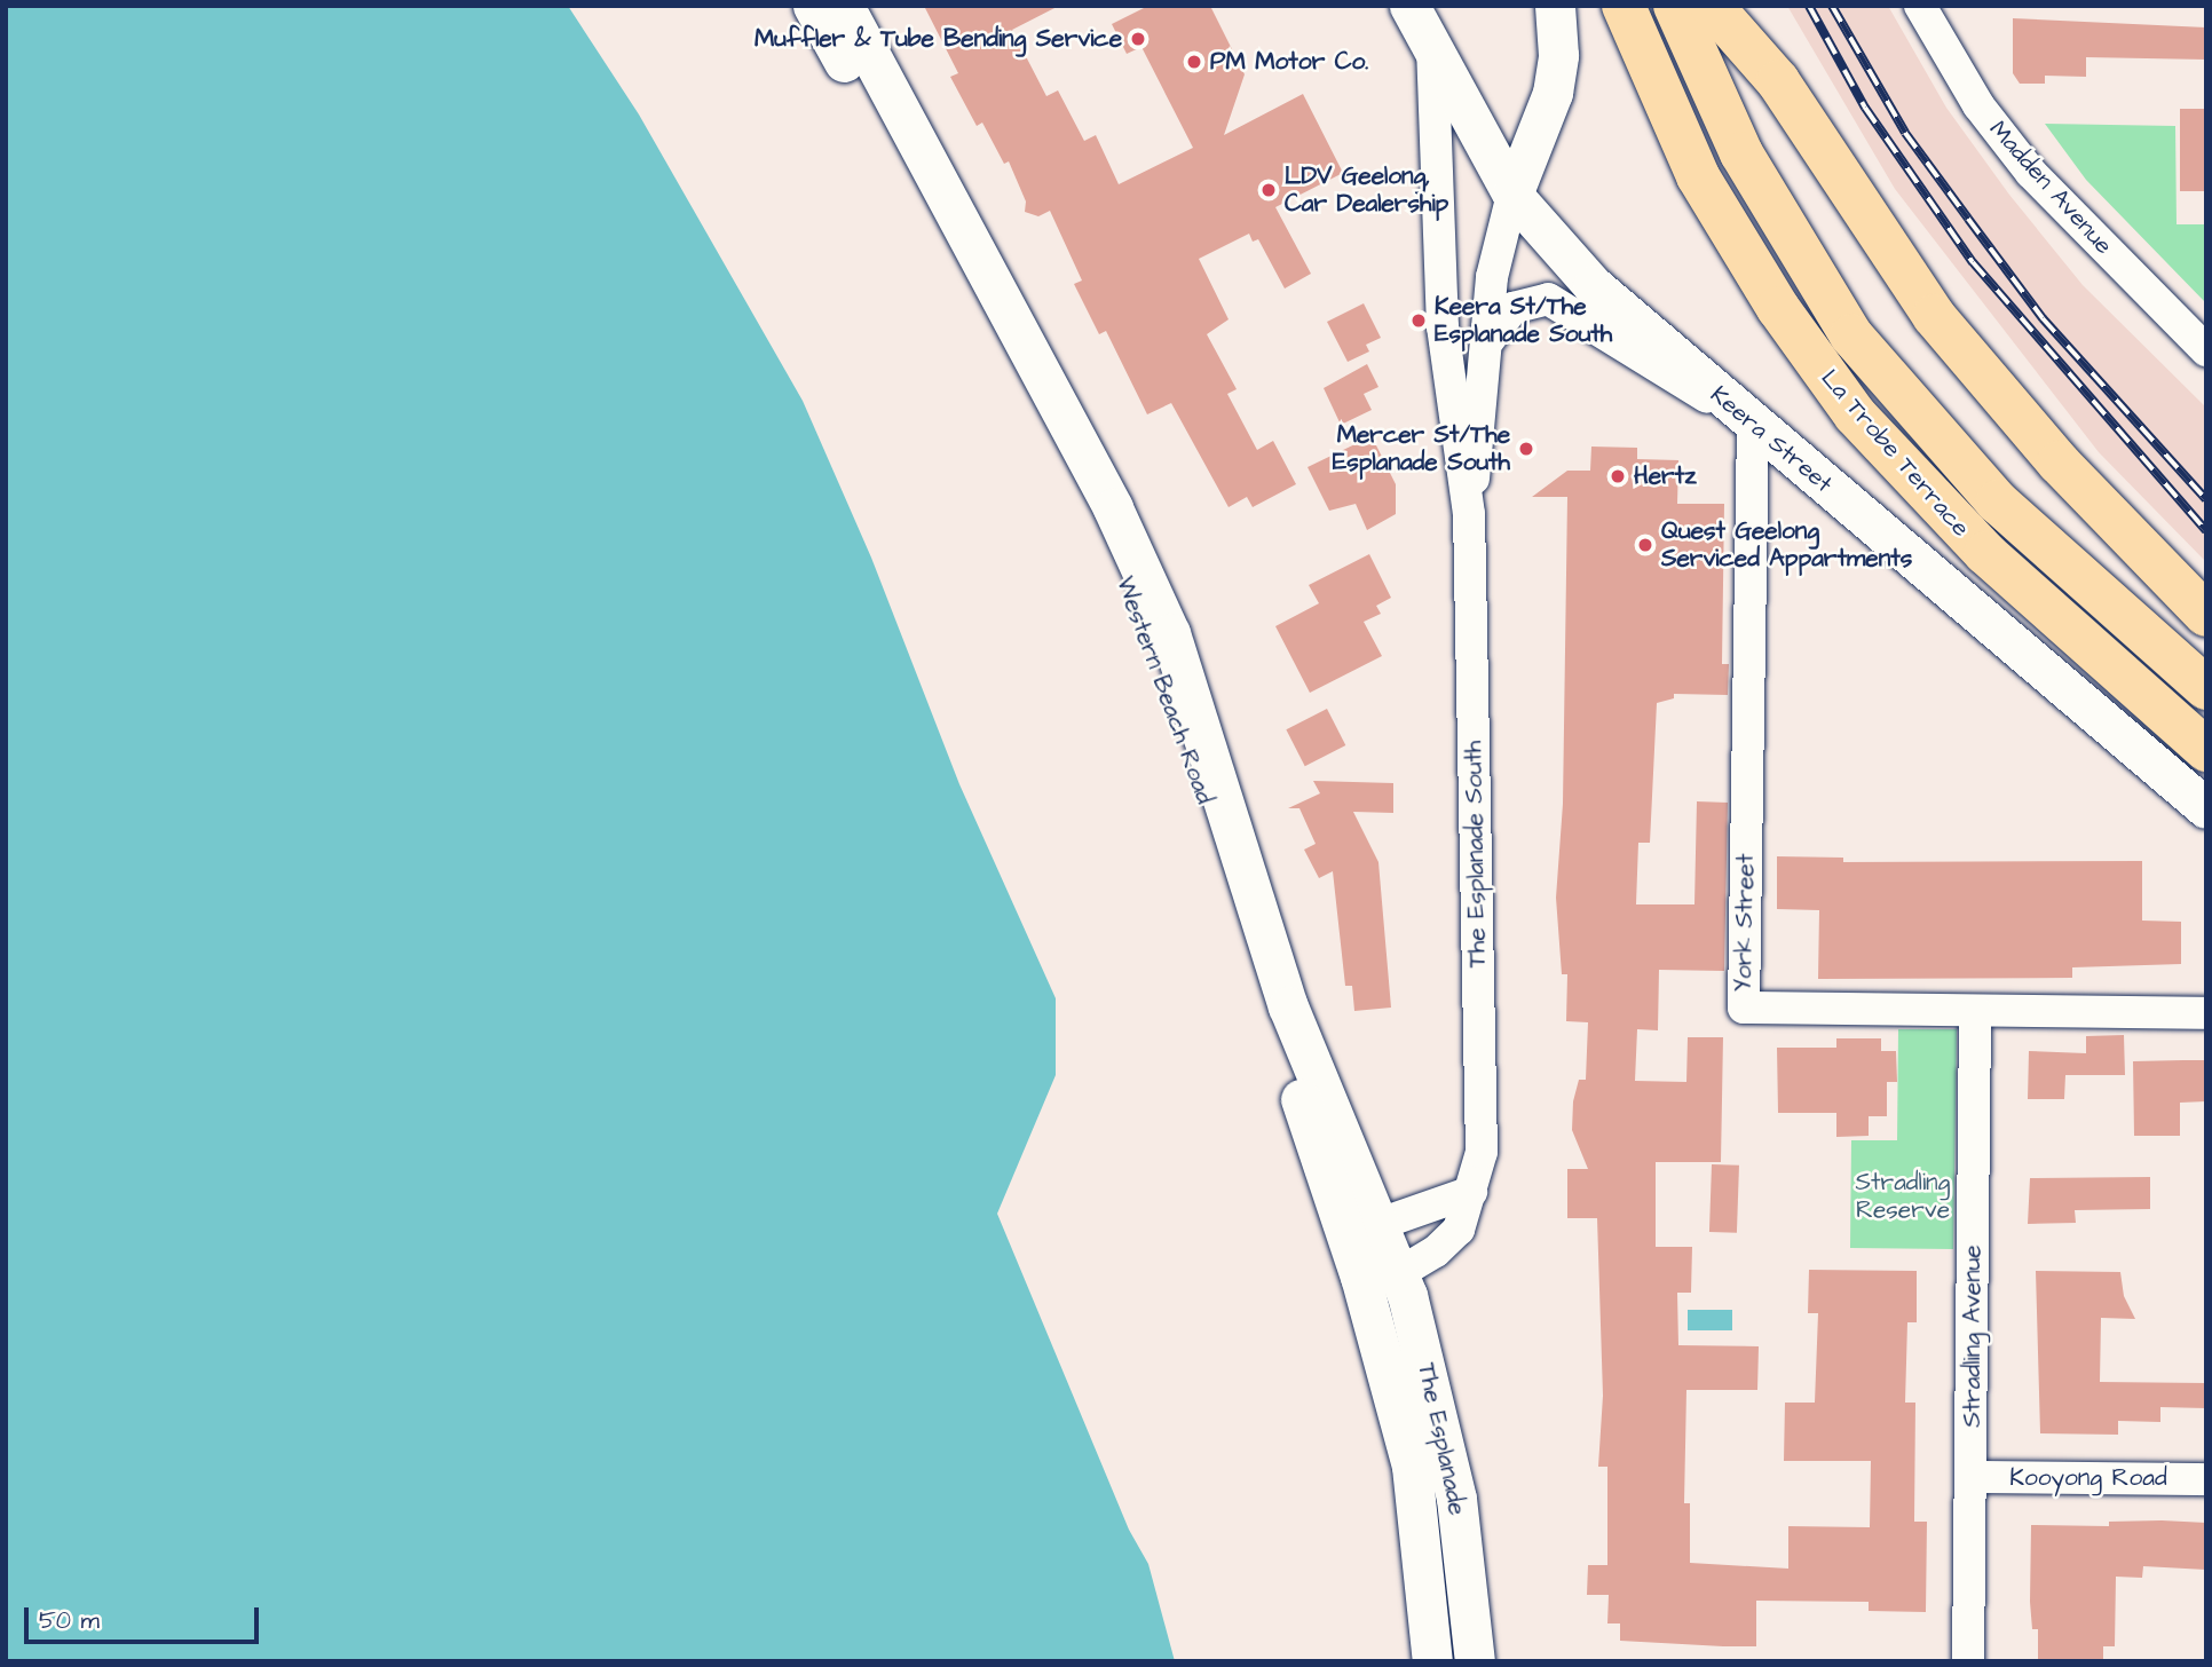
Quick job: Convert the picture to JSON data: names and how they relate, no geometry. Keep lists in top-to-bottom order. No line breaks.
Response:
{"streets":{"highway":["La Trobe Terrace"],"street":["Madden Avenue","Keera Street","Western Beach Road","The Esplanade South","York Street","Stradling Avenue","The Esplanade","Kooyong Road"]},"crossings":[["Keera Street","The Esplanade South"],["Keera Street","York Street"],["Western Beach Road","The Esplanade"],["The Esplanade South","The Esplanade"],["York Street","Stradling Avenue"],["Stradling Avenue","Kooyong Road"]],"parks":["Stradling Reserve"],"places":["Muffler & Tube Bending Service","PM Motor Co.","LDV Geelong, Car Dealership","Keera St/The Esplanade South","Mercer St/The Esplanade South","Hertz","Quest Geelong Serviced Appartments"],"scale_bar":"50 m"}
